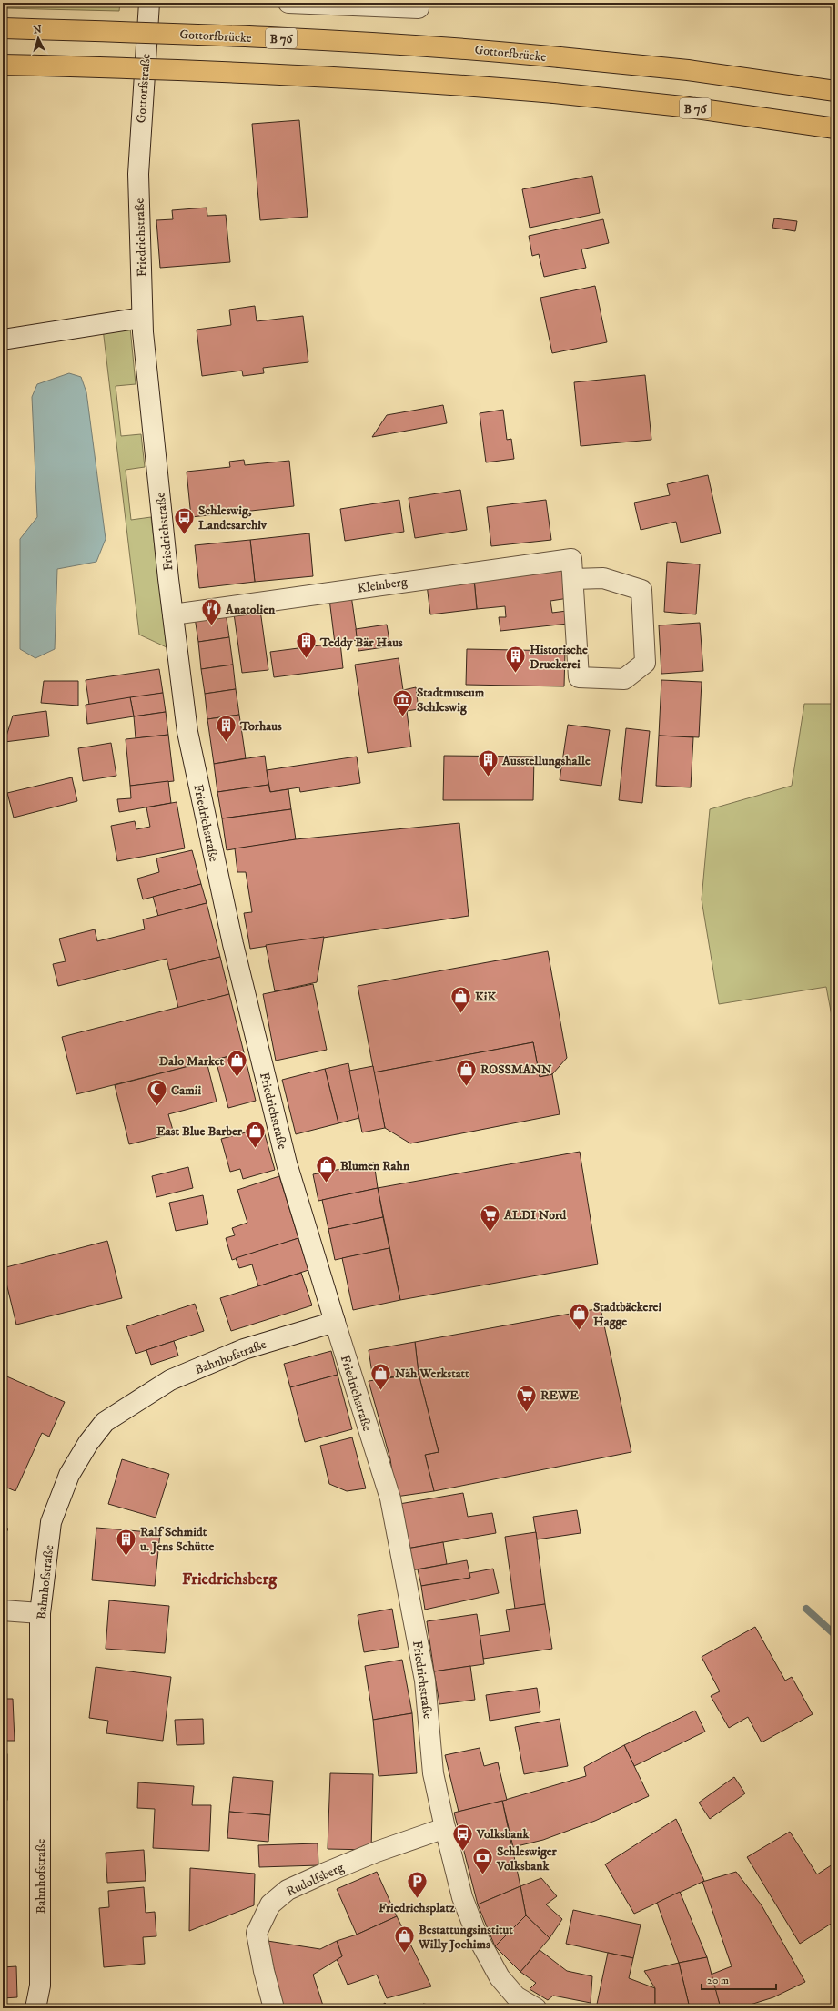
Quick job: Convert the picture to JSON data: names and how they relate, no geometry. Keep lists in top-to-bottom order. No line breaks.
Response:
{"streets":{"highway":["Gottorfbrücke","B 76"],"street":["Gottorfstraße","Friedrichstraße","Kleinberg","Bahnhofstraße","Rudolfsberg"]},"crossings":[["Gottorfstraße","Friedrichstraße"],["Friedrichstraße","Kleinberg"],["Friedrichstraße","Bahnhofstraße"],["Friedrichstraße","Rudolfsberg"]],"districts":["Friedrichsberg"],"places":{"bus stop":["Schleswig, Landesarchiv","Volksbank"],"restaurant":["Anatolien"],"building":["Teddy Bär Haus","Historische Druckerei","Torhaus","Ausstellungshalle","Ralf Schmidt u. Jens Schütte"],"museum":["Stadtmuseum Schleswig"],"shop":["KiK","Dalo Market","ROSSMANN","East Blue Barber","Blumen Rahn","Stadtbäckerei Hagge","Näh Werkstatt","Bestattungsinstitut Willy Jochims"],"mosque":["Camii"],"supermarket":["ALDI Nord","REWE"],"bank":["Schleswiger Volksbank"],"parking":["Friedrichsplatz"]},"scale_bar":"20 m","north":"top"}
